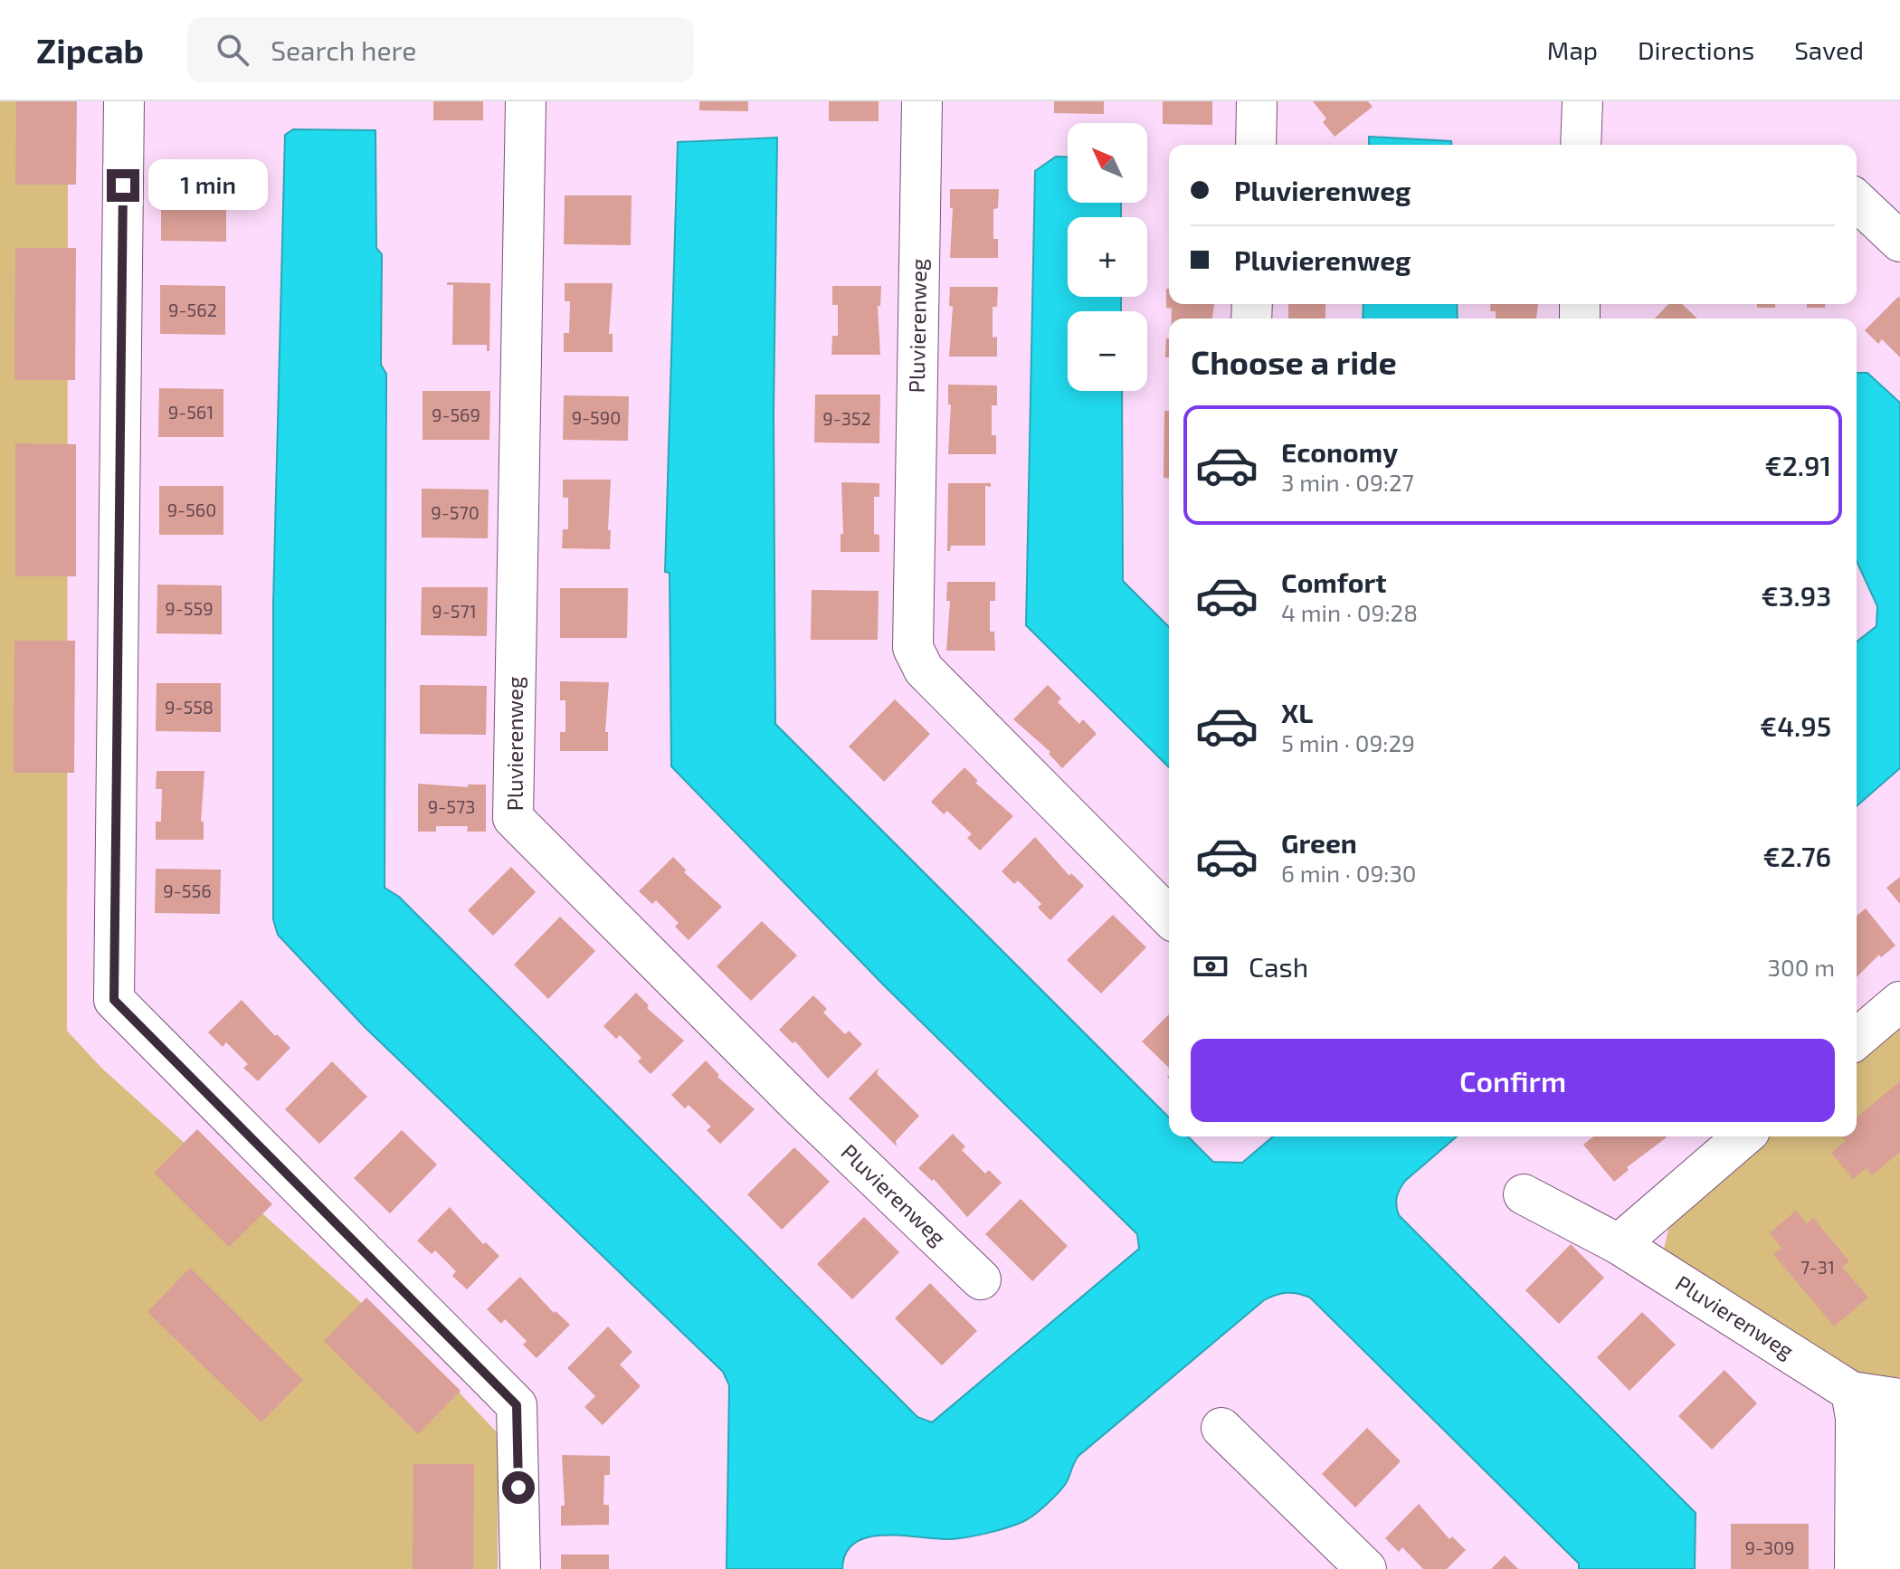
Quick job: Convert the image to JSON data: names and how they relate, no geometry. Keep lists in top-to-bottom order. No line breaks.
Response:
{"streets":{"street":["Pluvierenweg"]},"house_numbers":["9-562","9-561","9-569","9-590","9-352","9-560","9-570","9-559","9-571","9-558","9-573","9-556","7-31","9-309"],"north":"top left","page":{"header":"Zipcab","search":"Search here","nav":["Map","Directions","Saved"],"map_buttons":["+","−"],"banner":["Pluvierenweg","Pluvierenweg"],"bubble":"1 min","heading":"Choose a ride","list":[{"name":"Economy","note":"3 min · 09:27","value":"€2.91"},{"name":"Comfort","note":"4 min · 09:28","value":"€3.93"},{"name":"XL","note":"5 min · 09:29","value":"€4.95"},{"name":"Green","note":"6 min · 09:30","value":"€2.76"}],"pay":["Cash","300 m"],"buttons":"Confirm"}}
